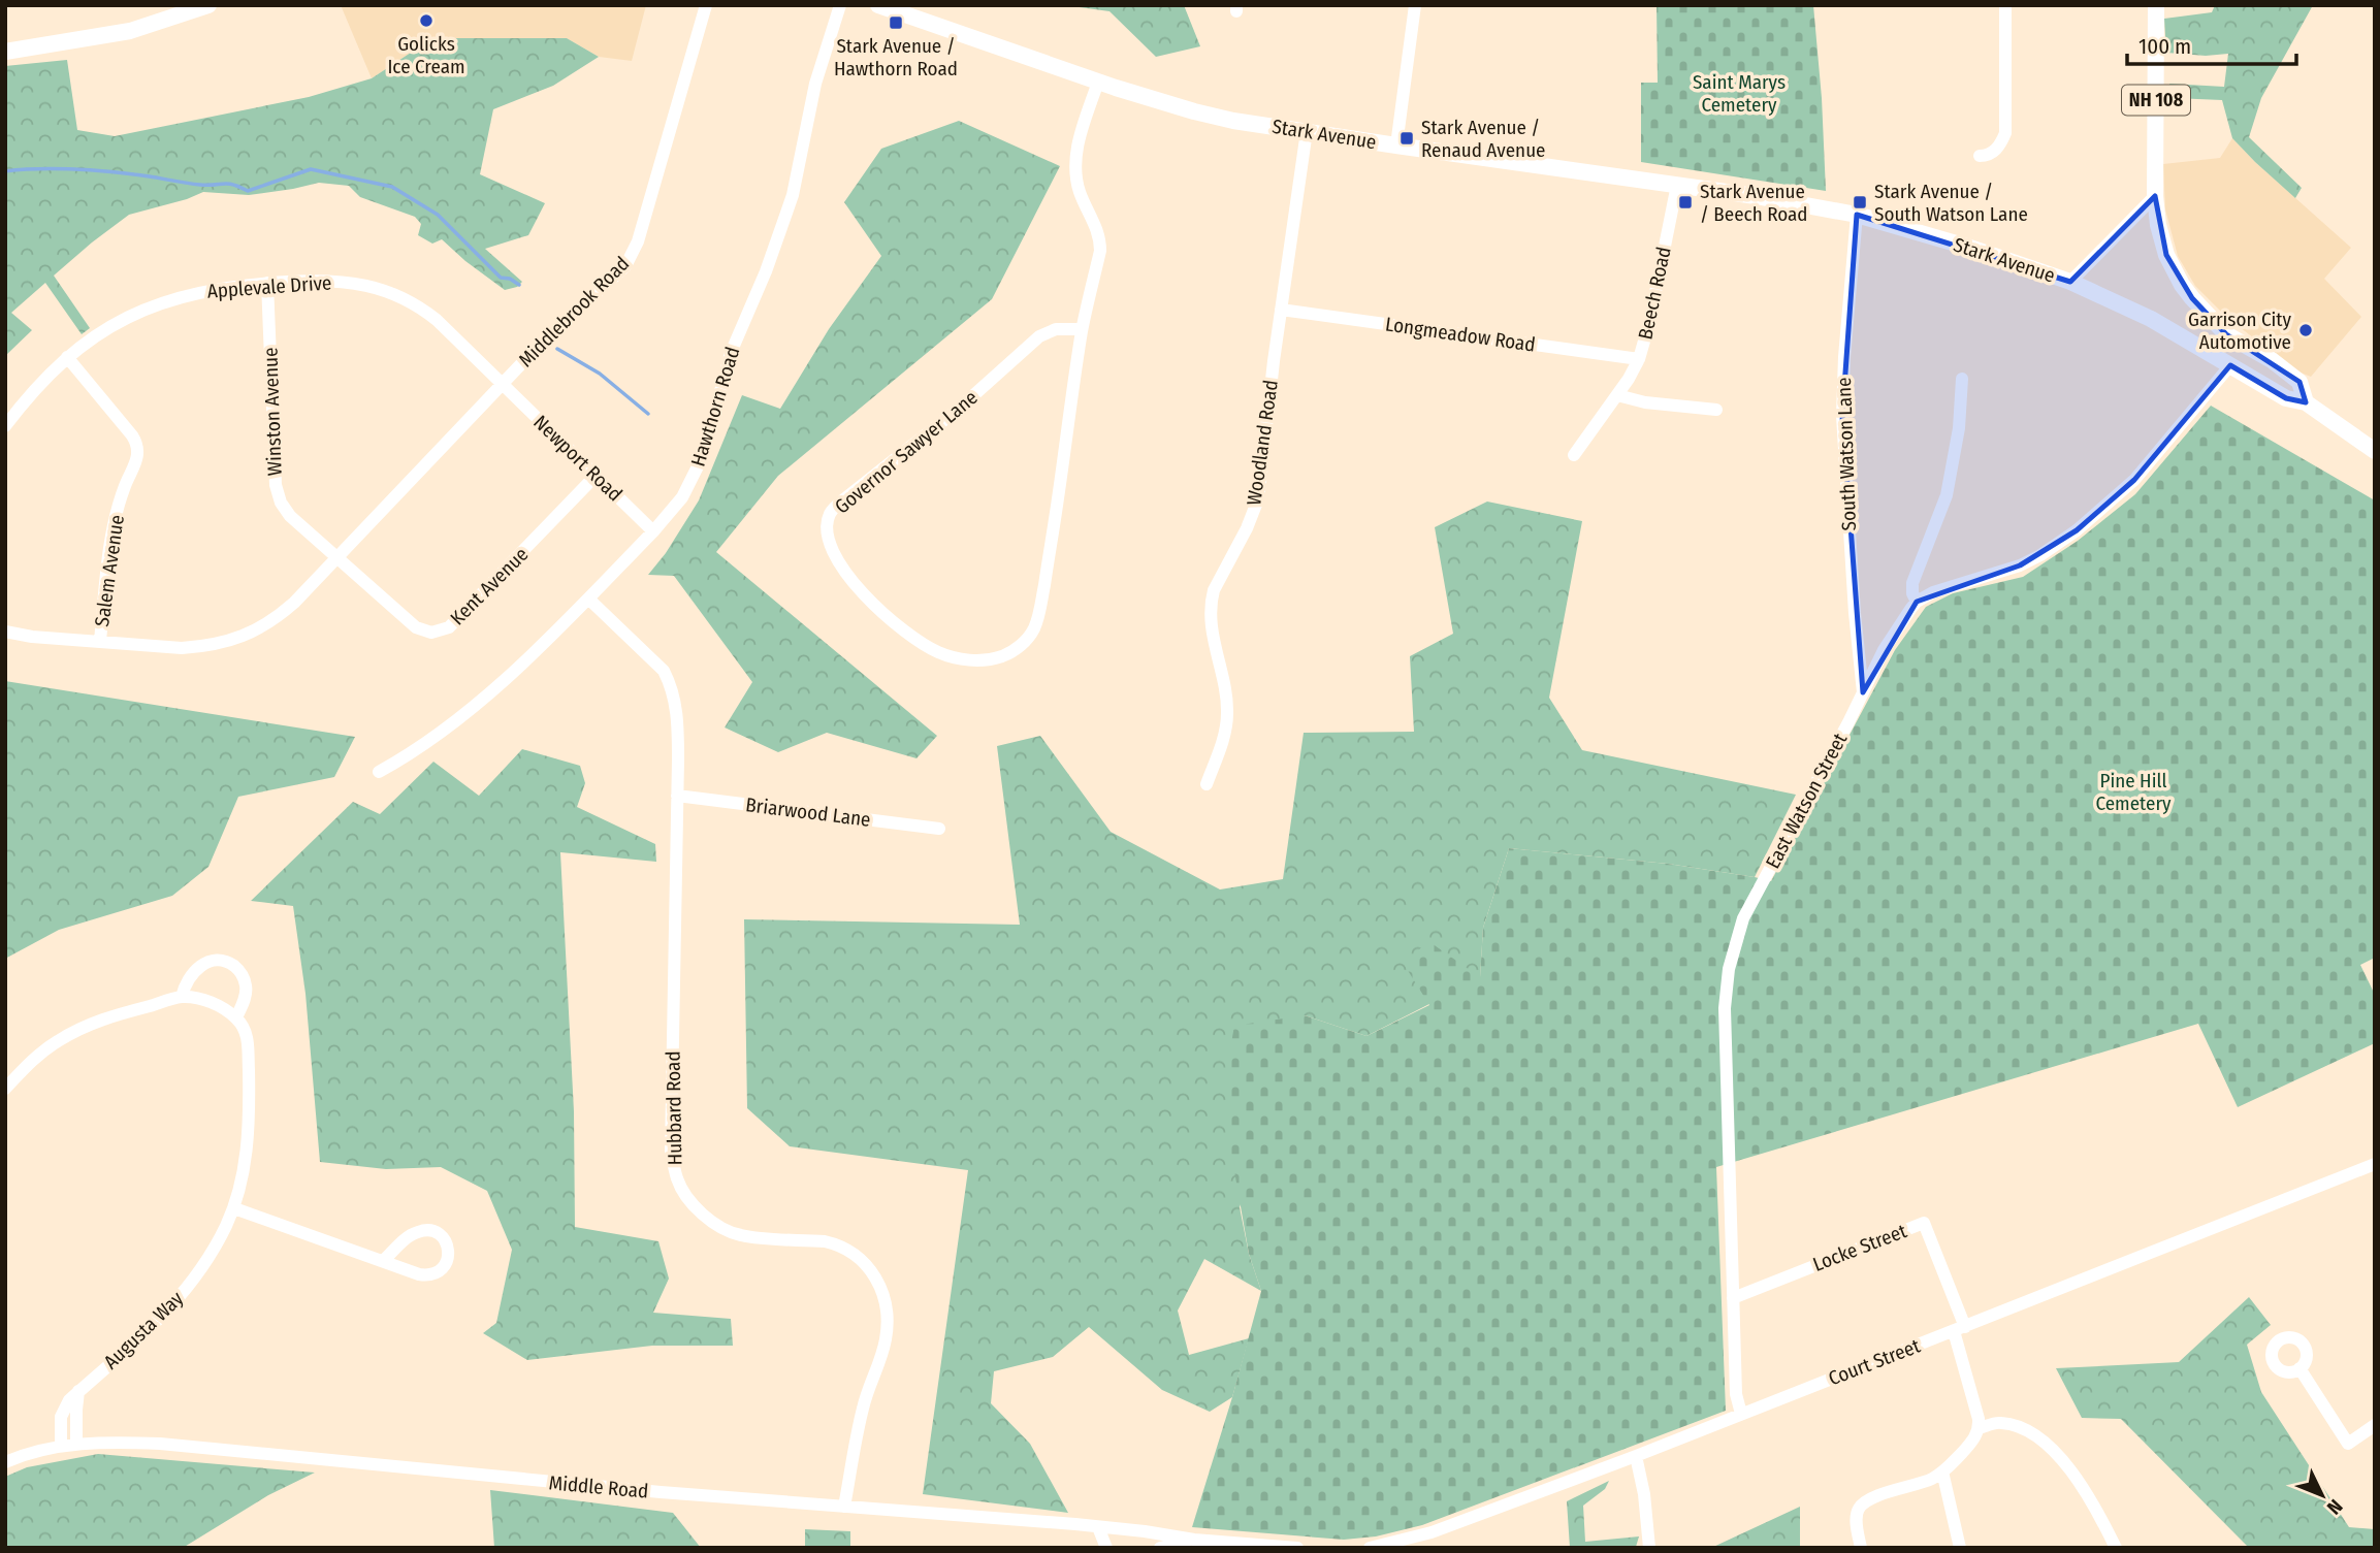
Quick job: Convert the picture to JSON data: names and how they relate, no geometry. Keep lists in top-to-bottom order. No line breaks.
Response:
{"streets":{"main road":["NH 108","Stark Avenue"],"street":["Applevale Drive","Beech Road","Middlebrook Road","Longmeadow Road","Hawthorn Road","Winston Avenue","Woodland Road","Governor Sawyer Lane","South Watson Lane","Newport Road","Salem Avenue","Kent Avenue","East Watson Street","Briarwood Lane","Hubbard Road","Locke Street","Augusta Way","Court Street","Middle Road"]},"crossings":[["NH 108","Stark Avenue"],["Stark Avenue","Beech Road"],["Stark Avenue","Woodland Road"],["Stark Avenue","Governor Sawyer Lane"],["Stark Avenue","South Watson Lane"],["Applevale Drive","Middlebrook Road"],["Applevale Drive","Winston Avenue"],["Applevale Drive","Newport Road"],["Applevale Drive","Salem Avenue"],["Beech Road","Longmeadow Road"],["Middlebrook Road","Winston Avenue"],["Middlebrook Road","Newport Road"],["Middlebrook Road","Kent Avenue"],["Longmeadow Road","Woodland Road"],["Hawthorn Road","Newport Road"],["Hawthorn Road","Hubbard Road"],["Winston Avenue","Kent Avenue"],["South Watson Lane","East Watson Street"],["Newport Road","Kent Avenue"],["East Watson Street","Locke Street"],["East Watson Street","Court Street"],["Briarwood Lane","Hubbard Road"],["Hubbard Road","Middle Road"],["Locke Street","Court Street"],["Augusta Way","Middle Road"]],"parks":["Saint Marys Cemetery","Pine Hill Cemetery"],"places":{"other":["Golicks Ice Cream","Garrison City Automotive"],"transit":["Stark Avenue / Hawthorn Road","Stark Avenue / Renaud Avenue","Stark Avenue / Beech Road","Stark Avenue / South Watson Lane"]},"scale_bar":"100 m","north":"bottom right"}
